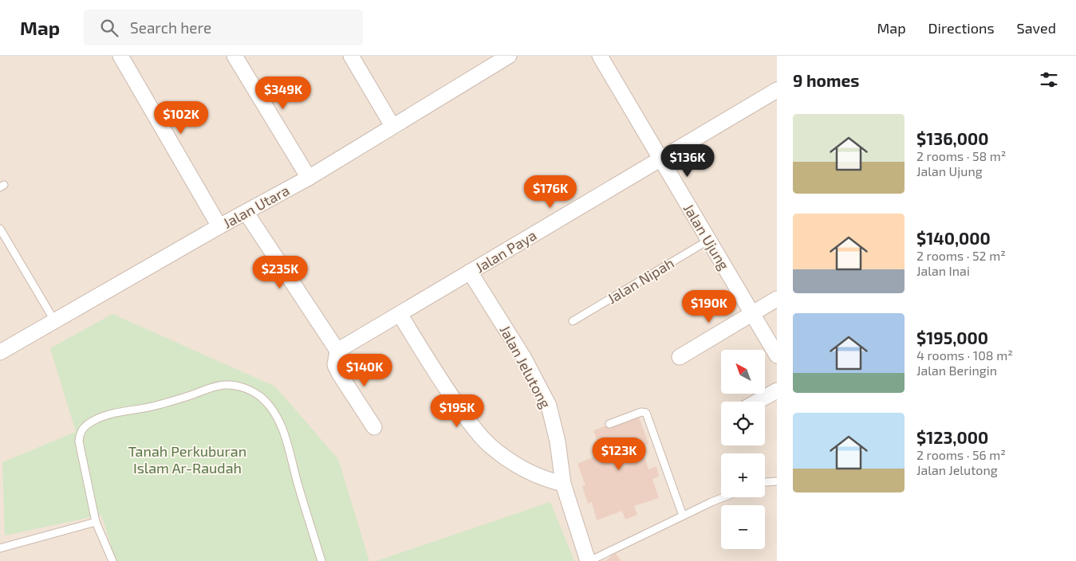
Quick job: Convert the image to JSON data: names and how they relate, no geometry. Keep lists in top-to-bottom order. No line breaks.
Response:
{"streets":{"street":["Jalan Utara","Jalan Ujung","Jalan Paya","Jalan Jelutong"],"lane":["Jalan Nipah"]},"crossings":[["Jalan Ujung","Jalan Paya"],["Jalan Ujung","Jalan Nipah"],["Jalan Paya","Jalan Jelutong"]],"parks":["Tanah Perkuburan Islam Ar-Raudah"],"north":"top left","page":{"header":"Map","search":"Search here","nav":["Map","Directions","Saved"],"heading":"9 homes","price":["$349K","$102K","$136K","$176K","$235K","$190K","$140K","$195K","$123K"],"list":[{"name":"$136,000","note":"2 rooms · 58 m² · Jalan Ujung"},{"name":"$140,000","note":"2 rooms · 52 m² · Jalan Inai"},{"name":"$195,000","note":"4 rooms · 108 m² · Jalan Beringin"},{"name":"$123,000","note":"2 rooms · 56 m² · Jalan Jelutong"}],"map_buttons":["+","−"]}}
